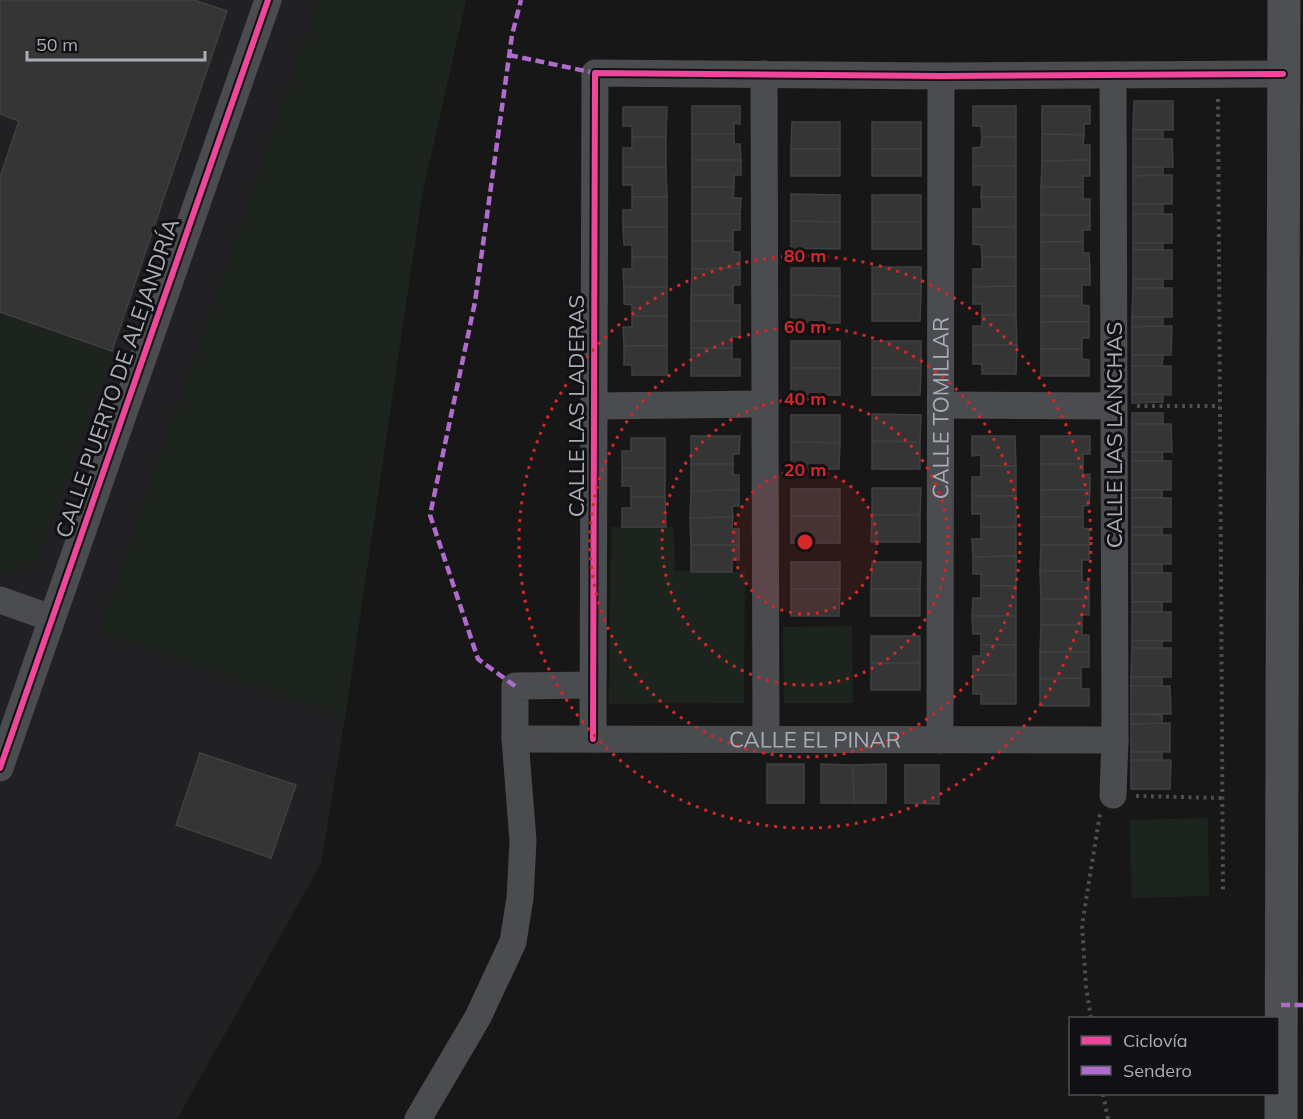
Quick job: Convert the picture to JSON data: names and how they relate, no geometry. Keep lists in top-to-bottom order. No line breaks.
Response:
{"streets":{"street":["CALLE PUERTO DE ALEJANDRÍA","CALLE LAS LADERAS","CALLE TOMILLAR","CALLE LAS LANCHAS","CALLE EL PINAR"]},"crossings":[["CALLE LAS LADERAS","CALLE EL PINAR"],["CALLE TOMILLAR","CALLE EL PINAR"],["CALLE LAS LANCHAS","CALLE EL PINAR"]],"legend":["Ciclovía","Sendero"],"scale_bar":"50 m","rings":["80 m","60 m","40 m","20 m"]}
